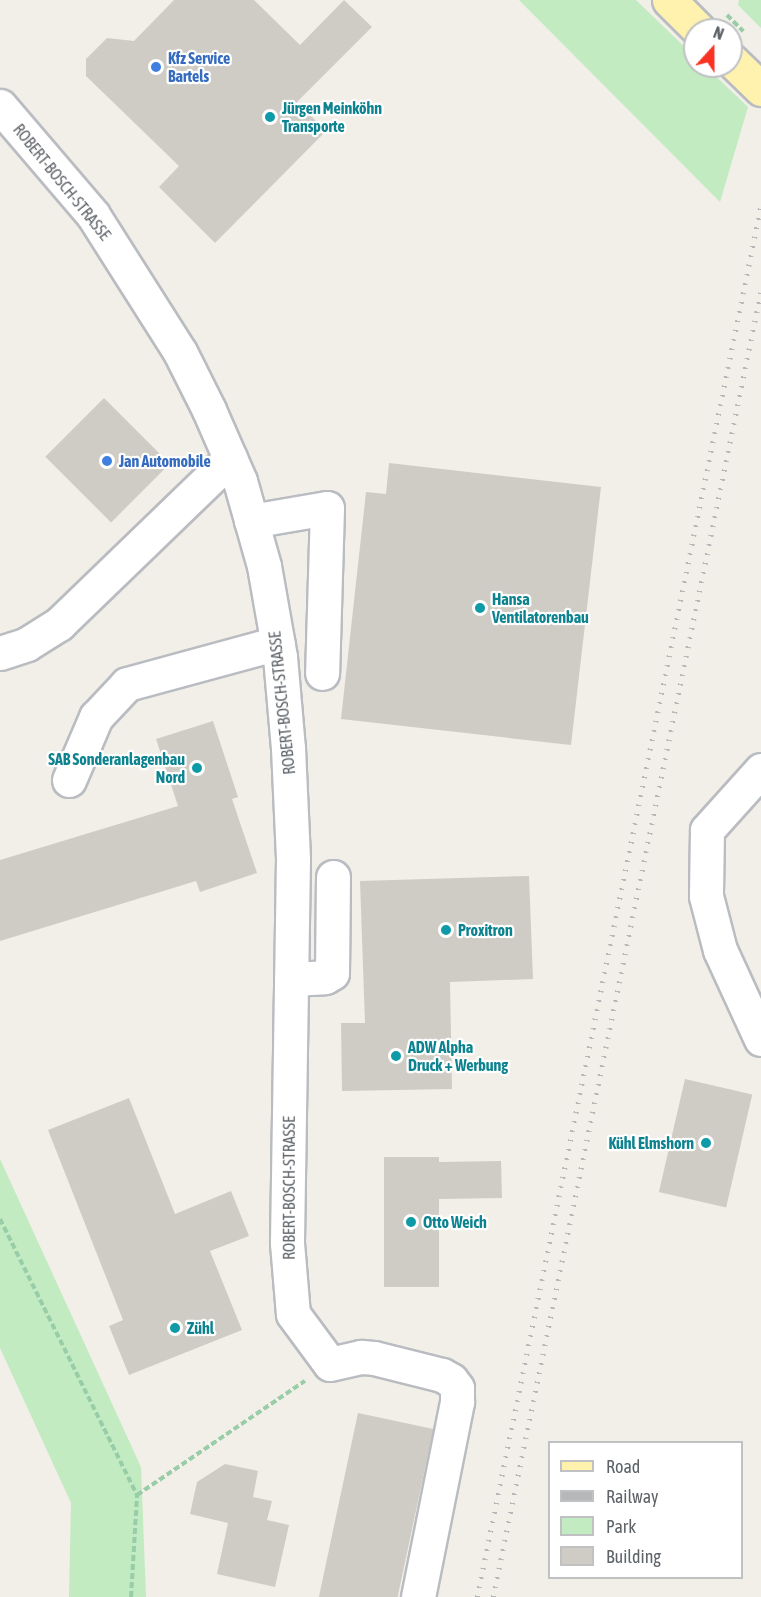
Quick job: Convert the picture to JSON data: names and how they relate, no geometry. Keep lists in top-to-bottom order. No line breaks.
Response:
{"streets":{"street":["ROBERT-BOSCH-STRASSE"]},"places":["Kfz Service Bartels","Jürgen Meinköhn Transporte","Jan Automobile","Hansa Ventilatorenbau","SAB Sonderanlagenbau Nord","Proxitron","ADW Alpha Druck + Werbung","Kühl Elmshorn","Otto Weich","Zühl"],"legend":["Road","Railway","Park","Building"],"north":"top"}
